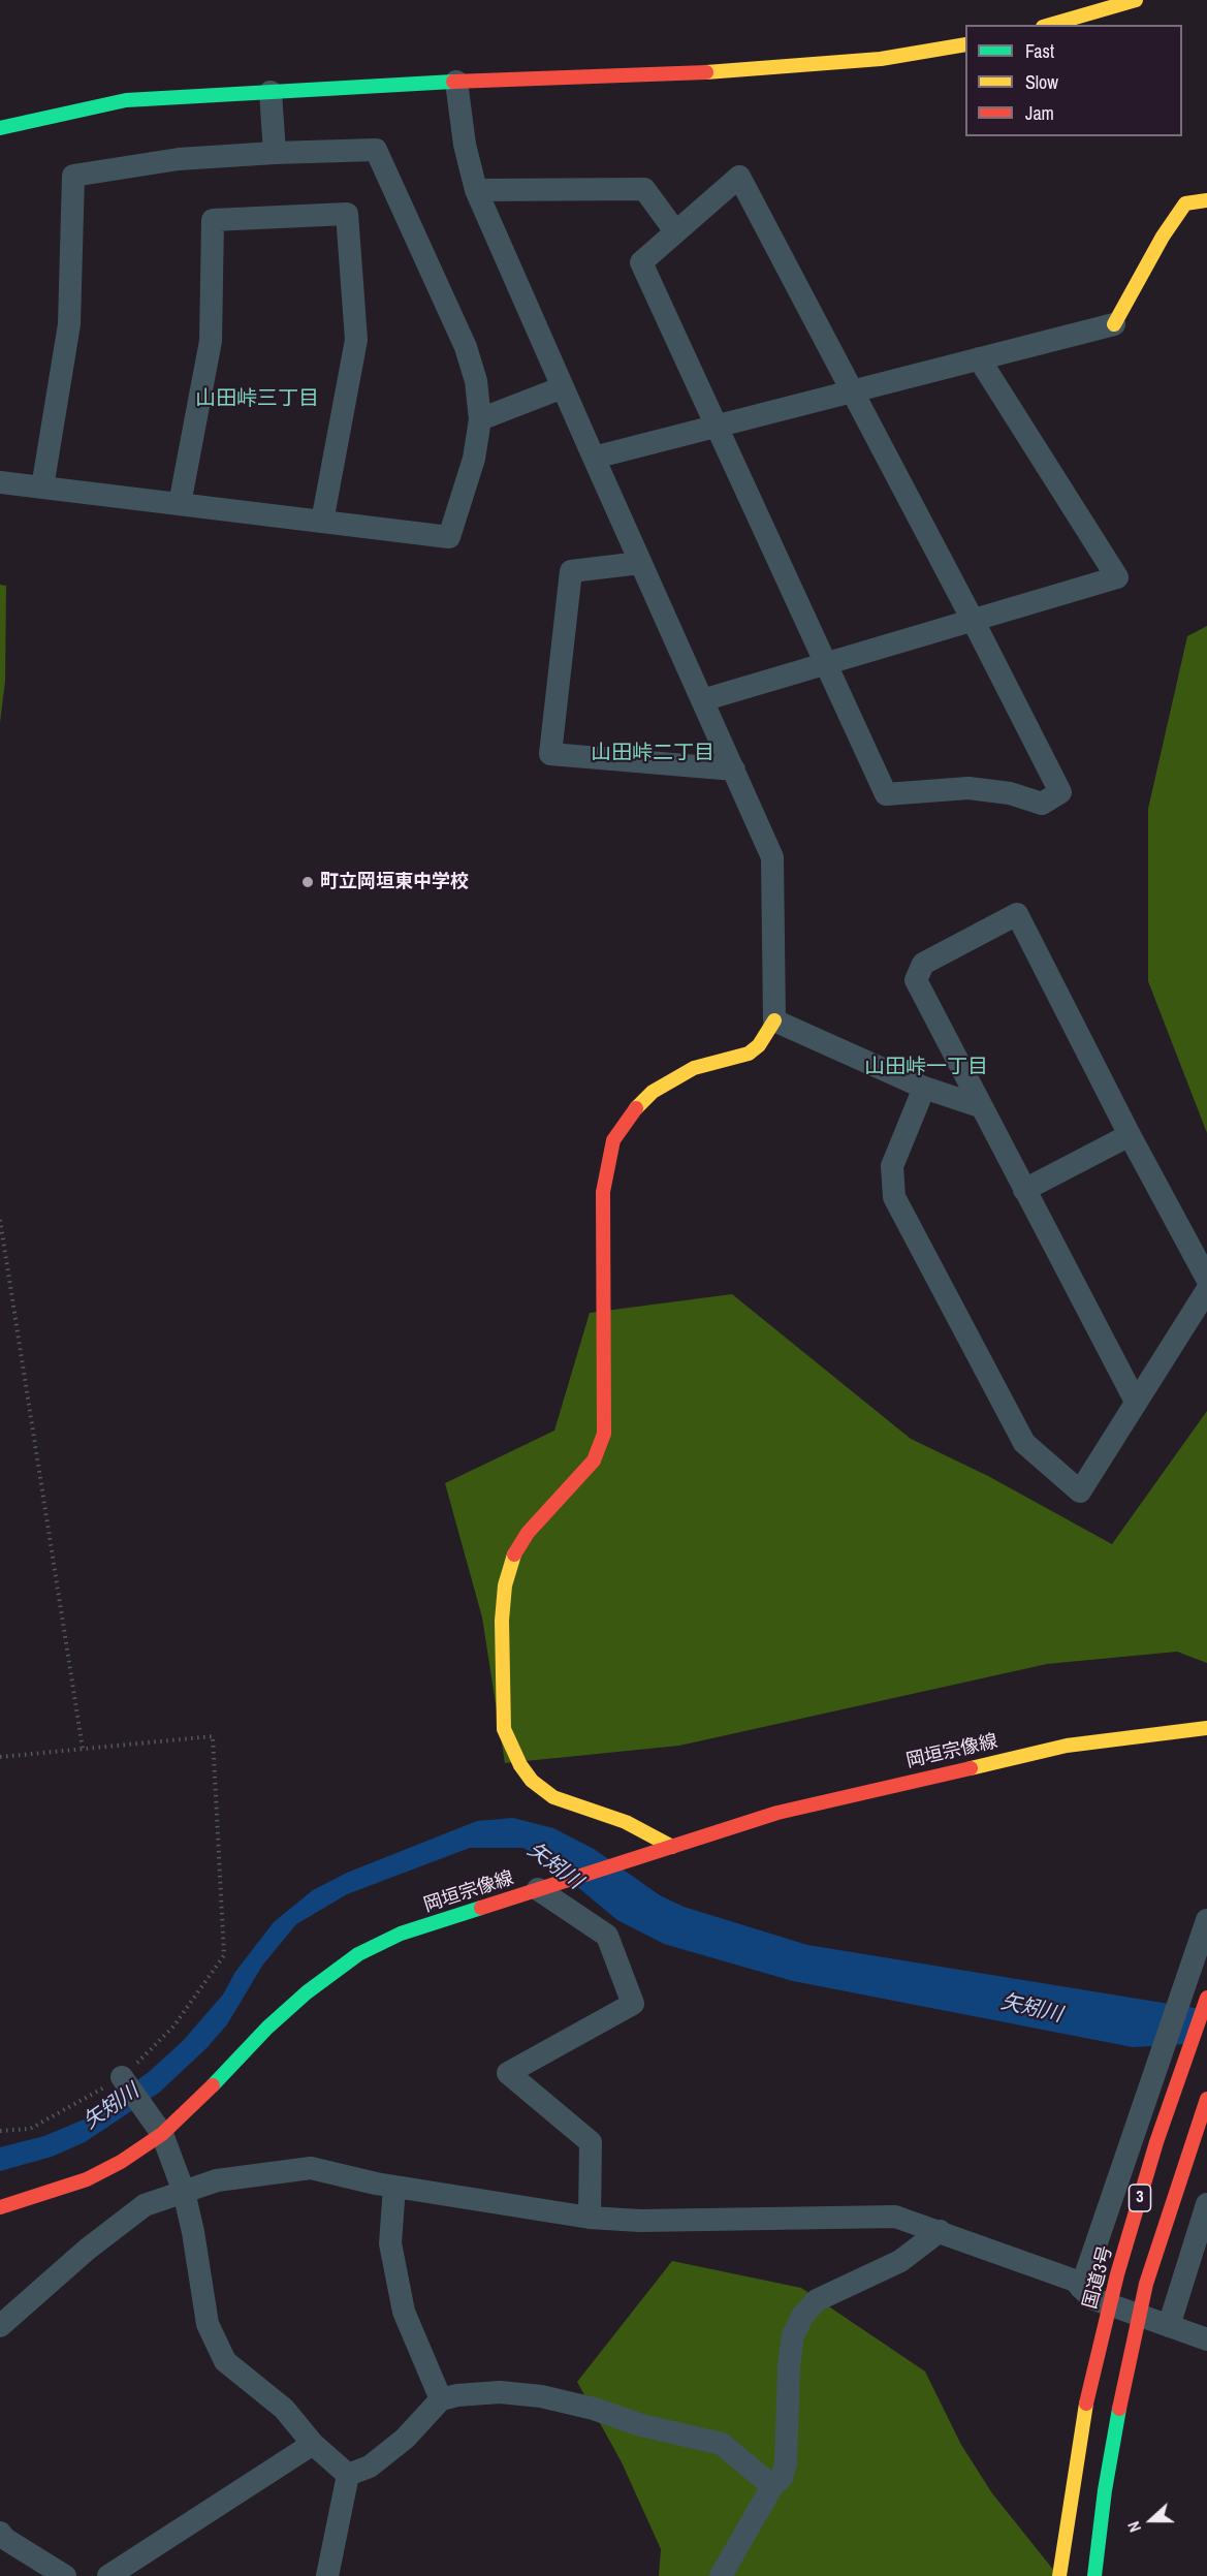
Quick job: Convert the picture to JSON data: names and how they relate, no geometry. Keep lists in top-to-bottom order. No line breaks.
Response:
{"streets":{"main road":["岡垣宗像線","3","国道3号"]},"districts":["山田峠三丁目","山田峠二丁目","山田峠一丁目"],"water":["矢矧川"],"places":["町立岡垣東中学校"],"legend":["Fast","Slow","Jam"],"north":"left"}
